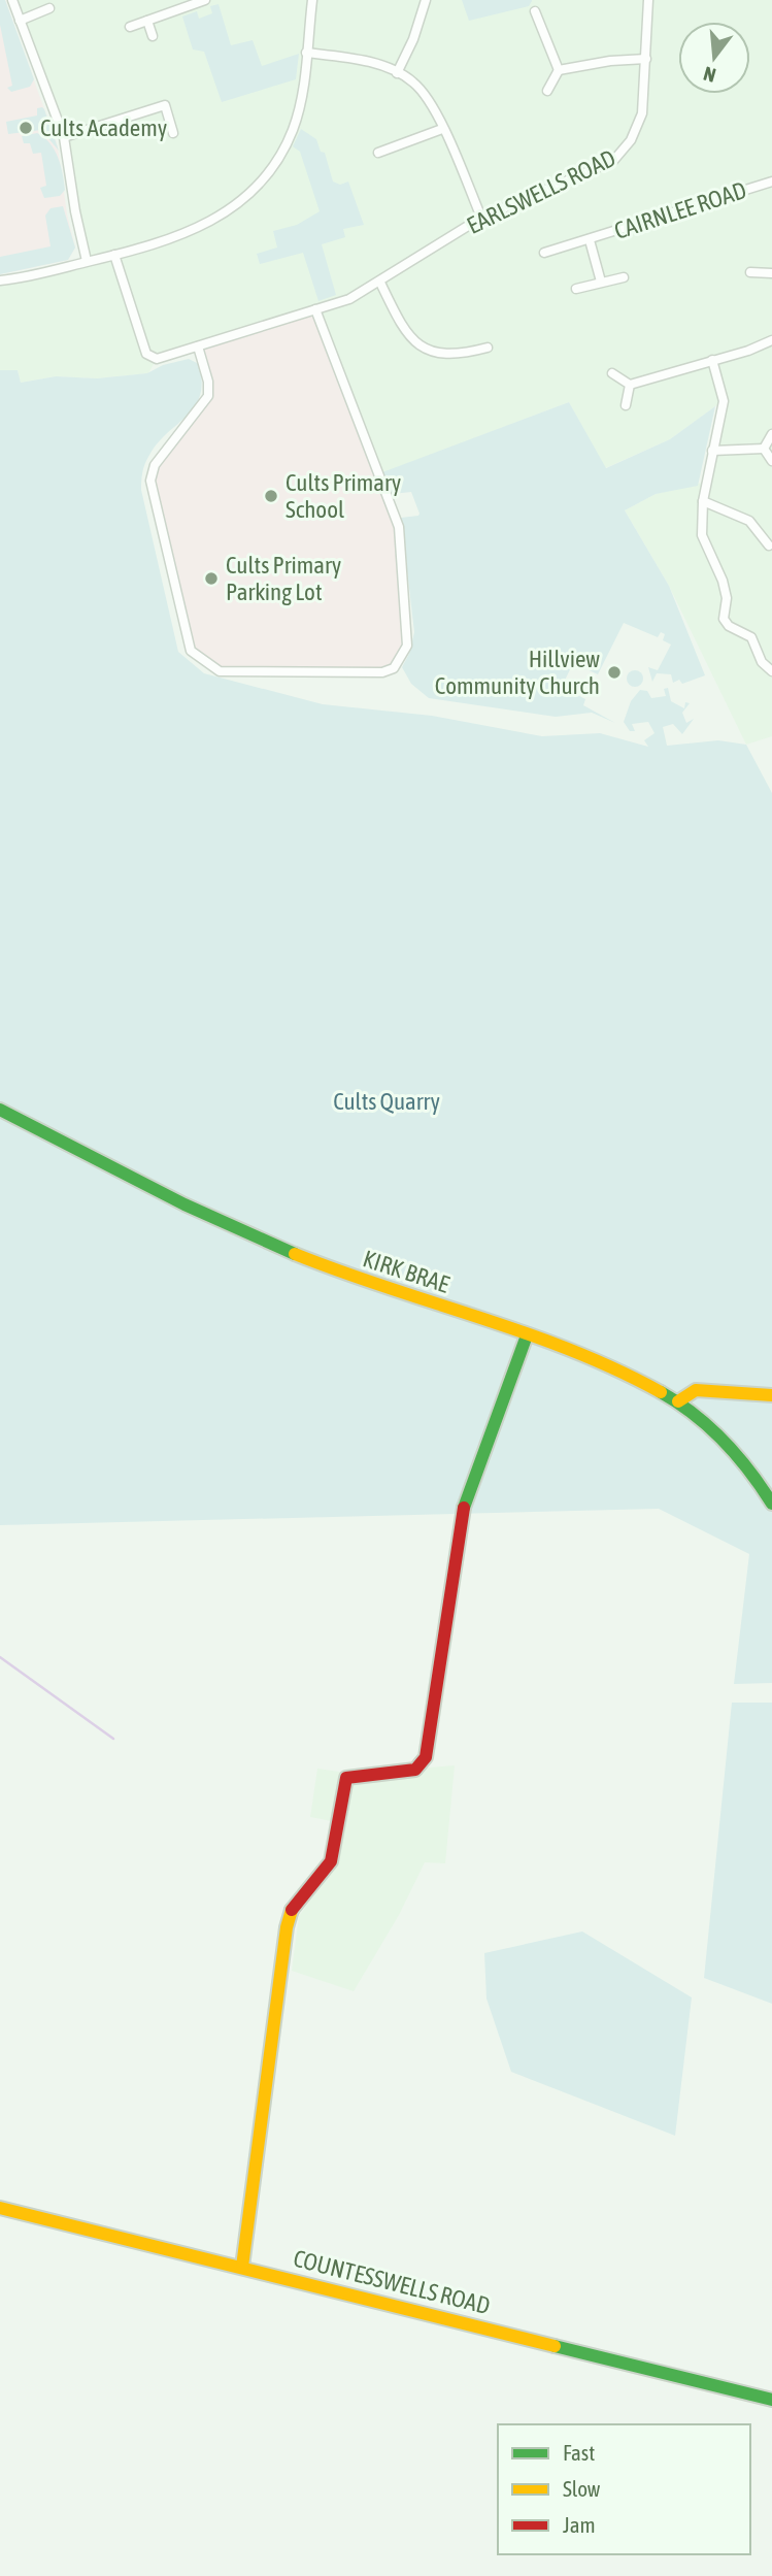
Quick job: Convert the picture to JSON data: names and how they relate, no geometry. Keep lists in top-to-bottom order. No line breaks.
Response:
{"streets":{"street":["EARLSWELLS ROAD","CAIRNLEE ROAD","KIRK BRAE","COUNTESSWELLS ROAD"]},"parks":["Cults Quarry"],"places":["Cults Academy","Cults Primary School","Cults Primary Parking Lot","Hillview Community Church"],"legend":["Fast","Slow","Jam"],"north":"bottom"}
